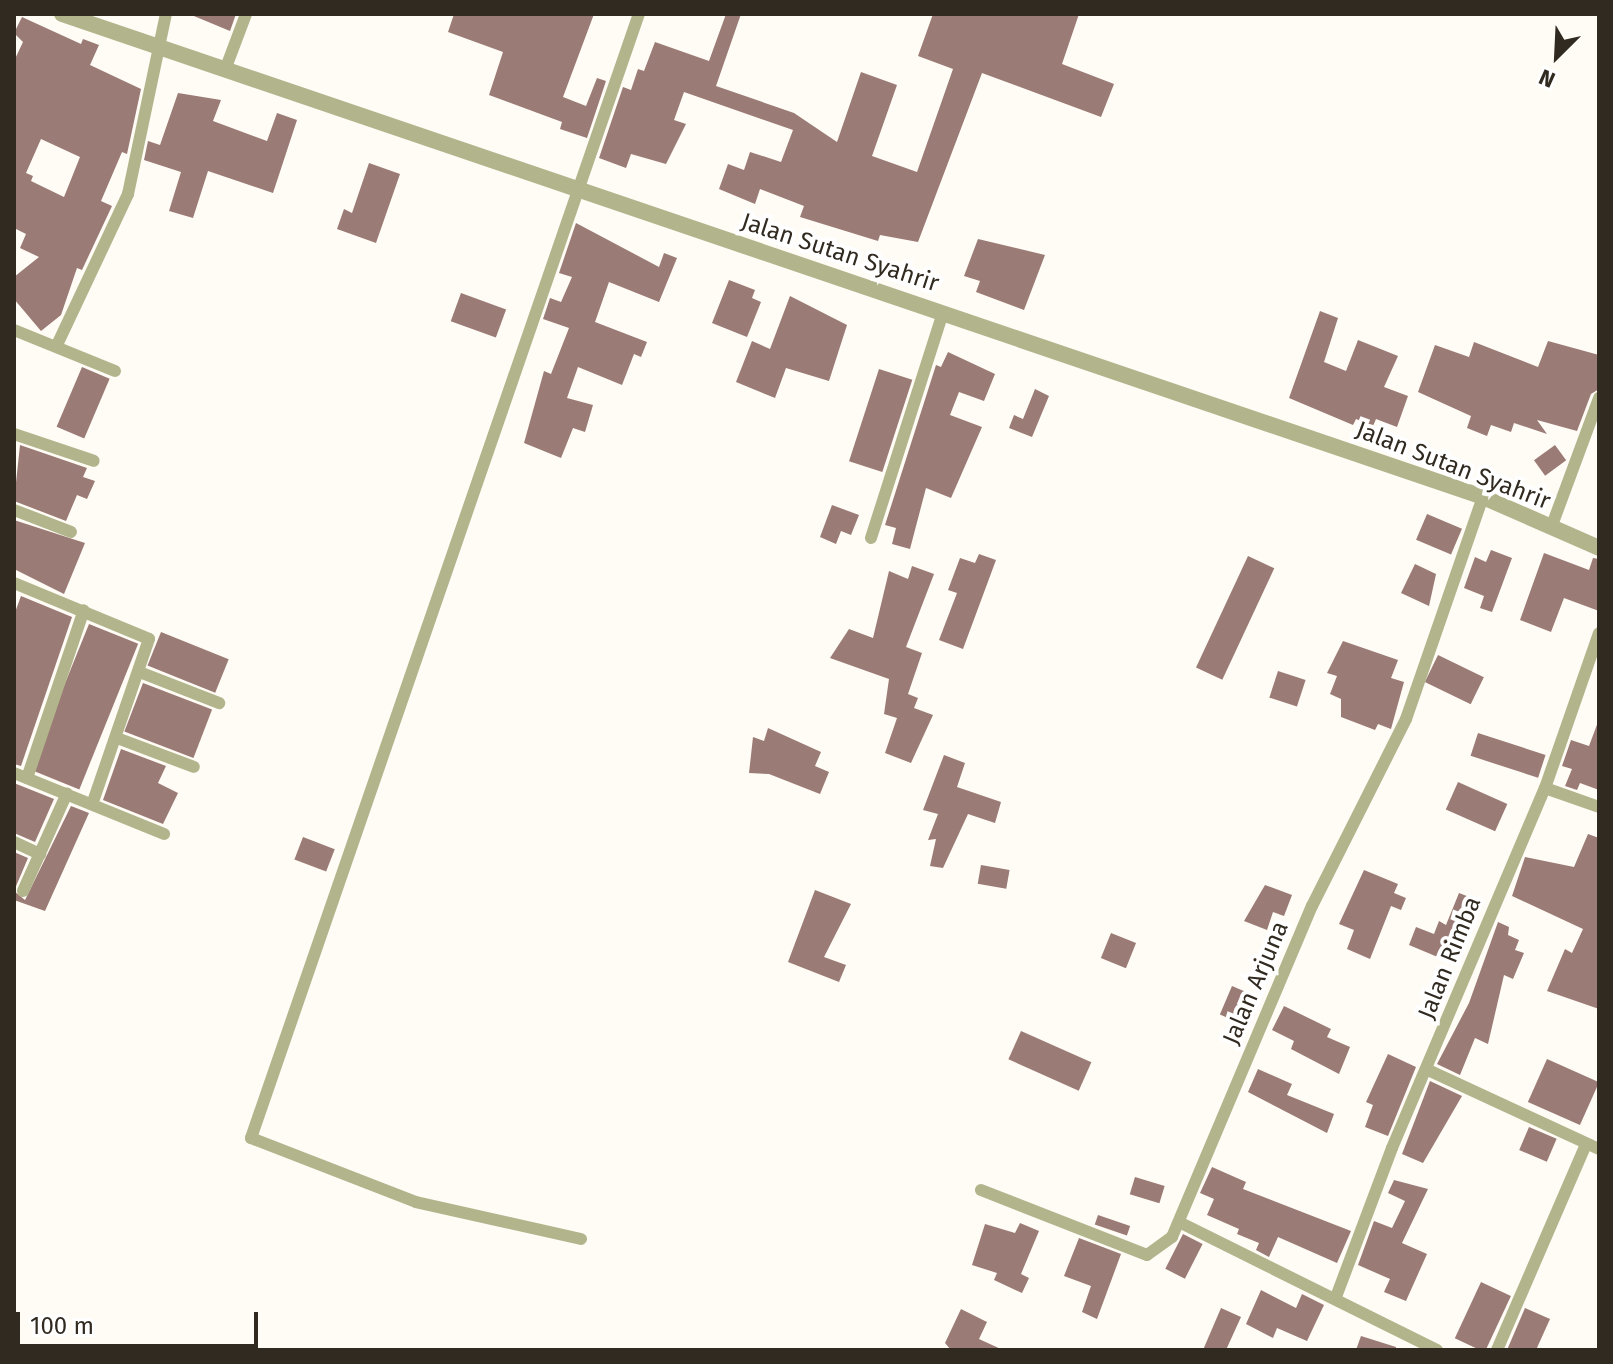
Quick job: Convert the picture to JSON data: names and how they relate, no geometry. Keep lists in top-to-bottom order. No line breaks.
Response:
{"streets":{"street":["Jalan Sutan Syahrir","Jalan Rimba","Jalan Arjuna"]},"crossings":[["Jalan Sutan Syahrir","Jalan Arjuna"]],"scale_bar":"100 m","north":"bottom left"}
